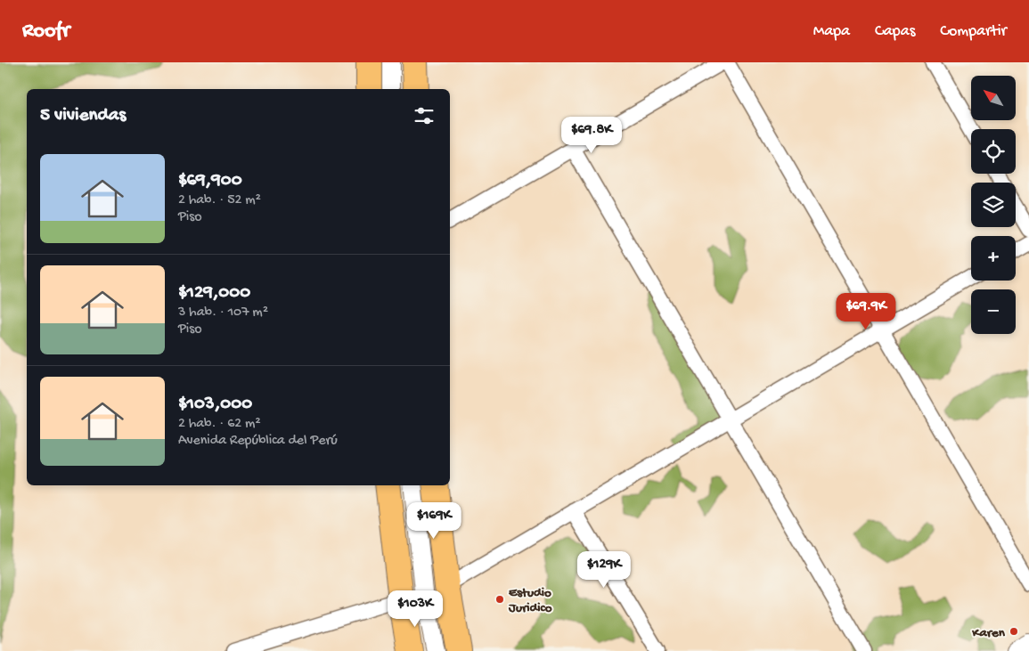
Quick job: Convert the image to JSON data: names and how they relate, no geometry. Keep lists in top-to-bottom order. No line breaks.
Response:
{"places":["Estudio Juridico","Karen"],"north":"top left","page":{"header":"Roofr","nav":["Mapa","Capas","Compartir"],"map_buttons":["+","−"],"heading":"5 viviendas","price":["$69.8K","$69.9K","$169K","$129K","$103K"],"list":[{"name":"$69,900","note":"2 hab. · 52 m² · Piso"},{"name":"$129,000","note":"3 hab. · 107 m² · Piso"},{"name":"$103,000","note":"2 hab. · 62 m² · Avenida República del Perú"}]}}
